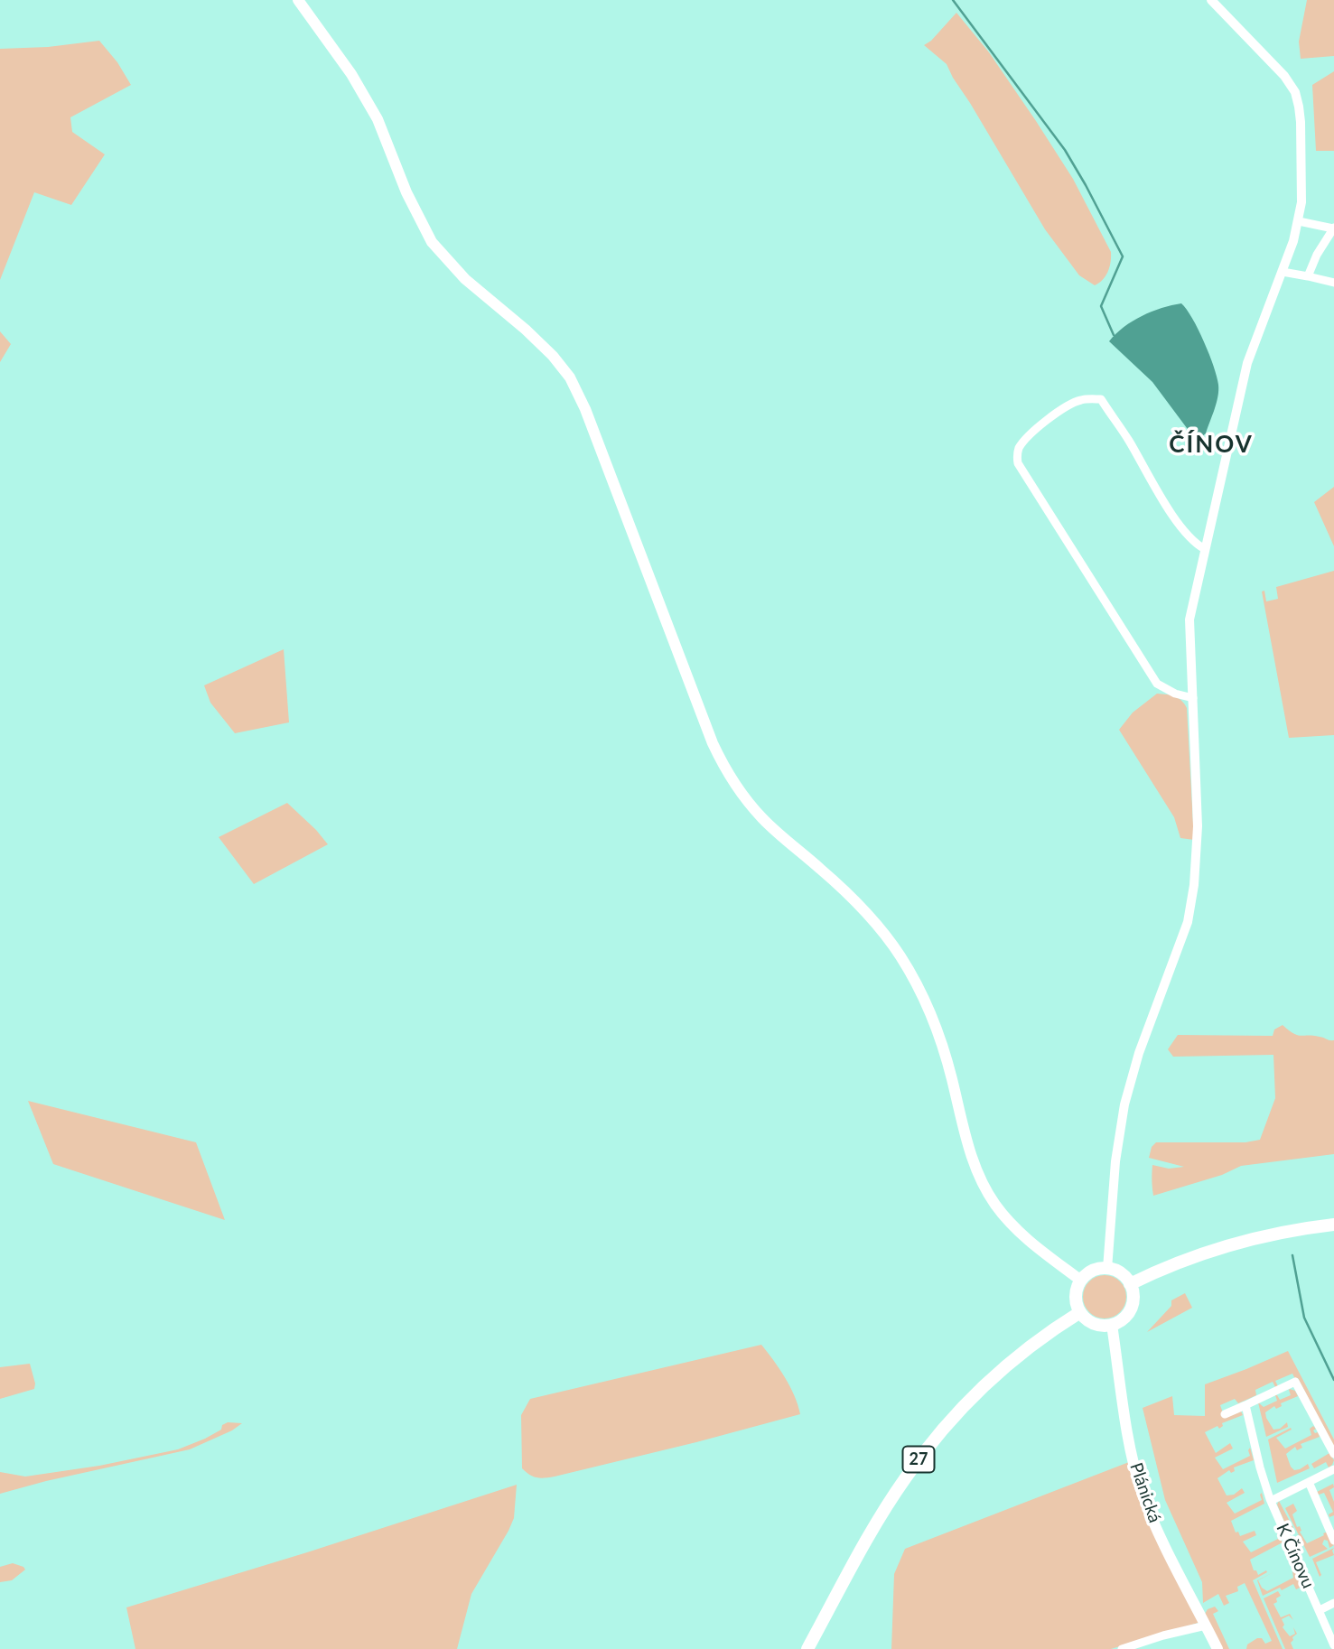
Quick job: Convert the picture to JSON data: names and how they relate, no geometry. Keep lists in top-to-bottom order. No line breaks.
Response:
{"streets":{"main road":["27","Plánická"],"street":["K Čínovu"]},"crossings":[["27","Plánická"]],"districts":["ČÍNOV"]}
